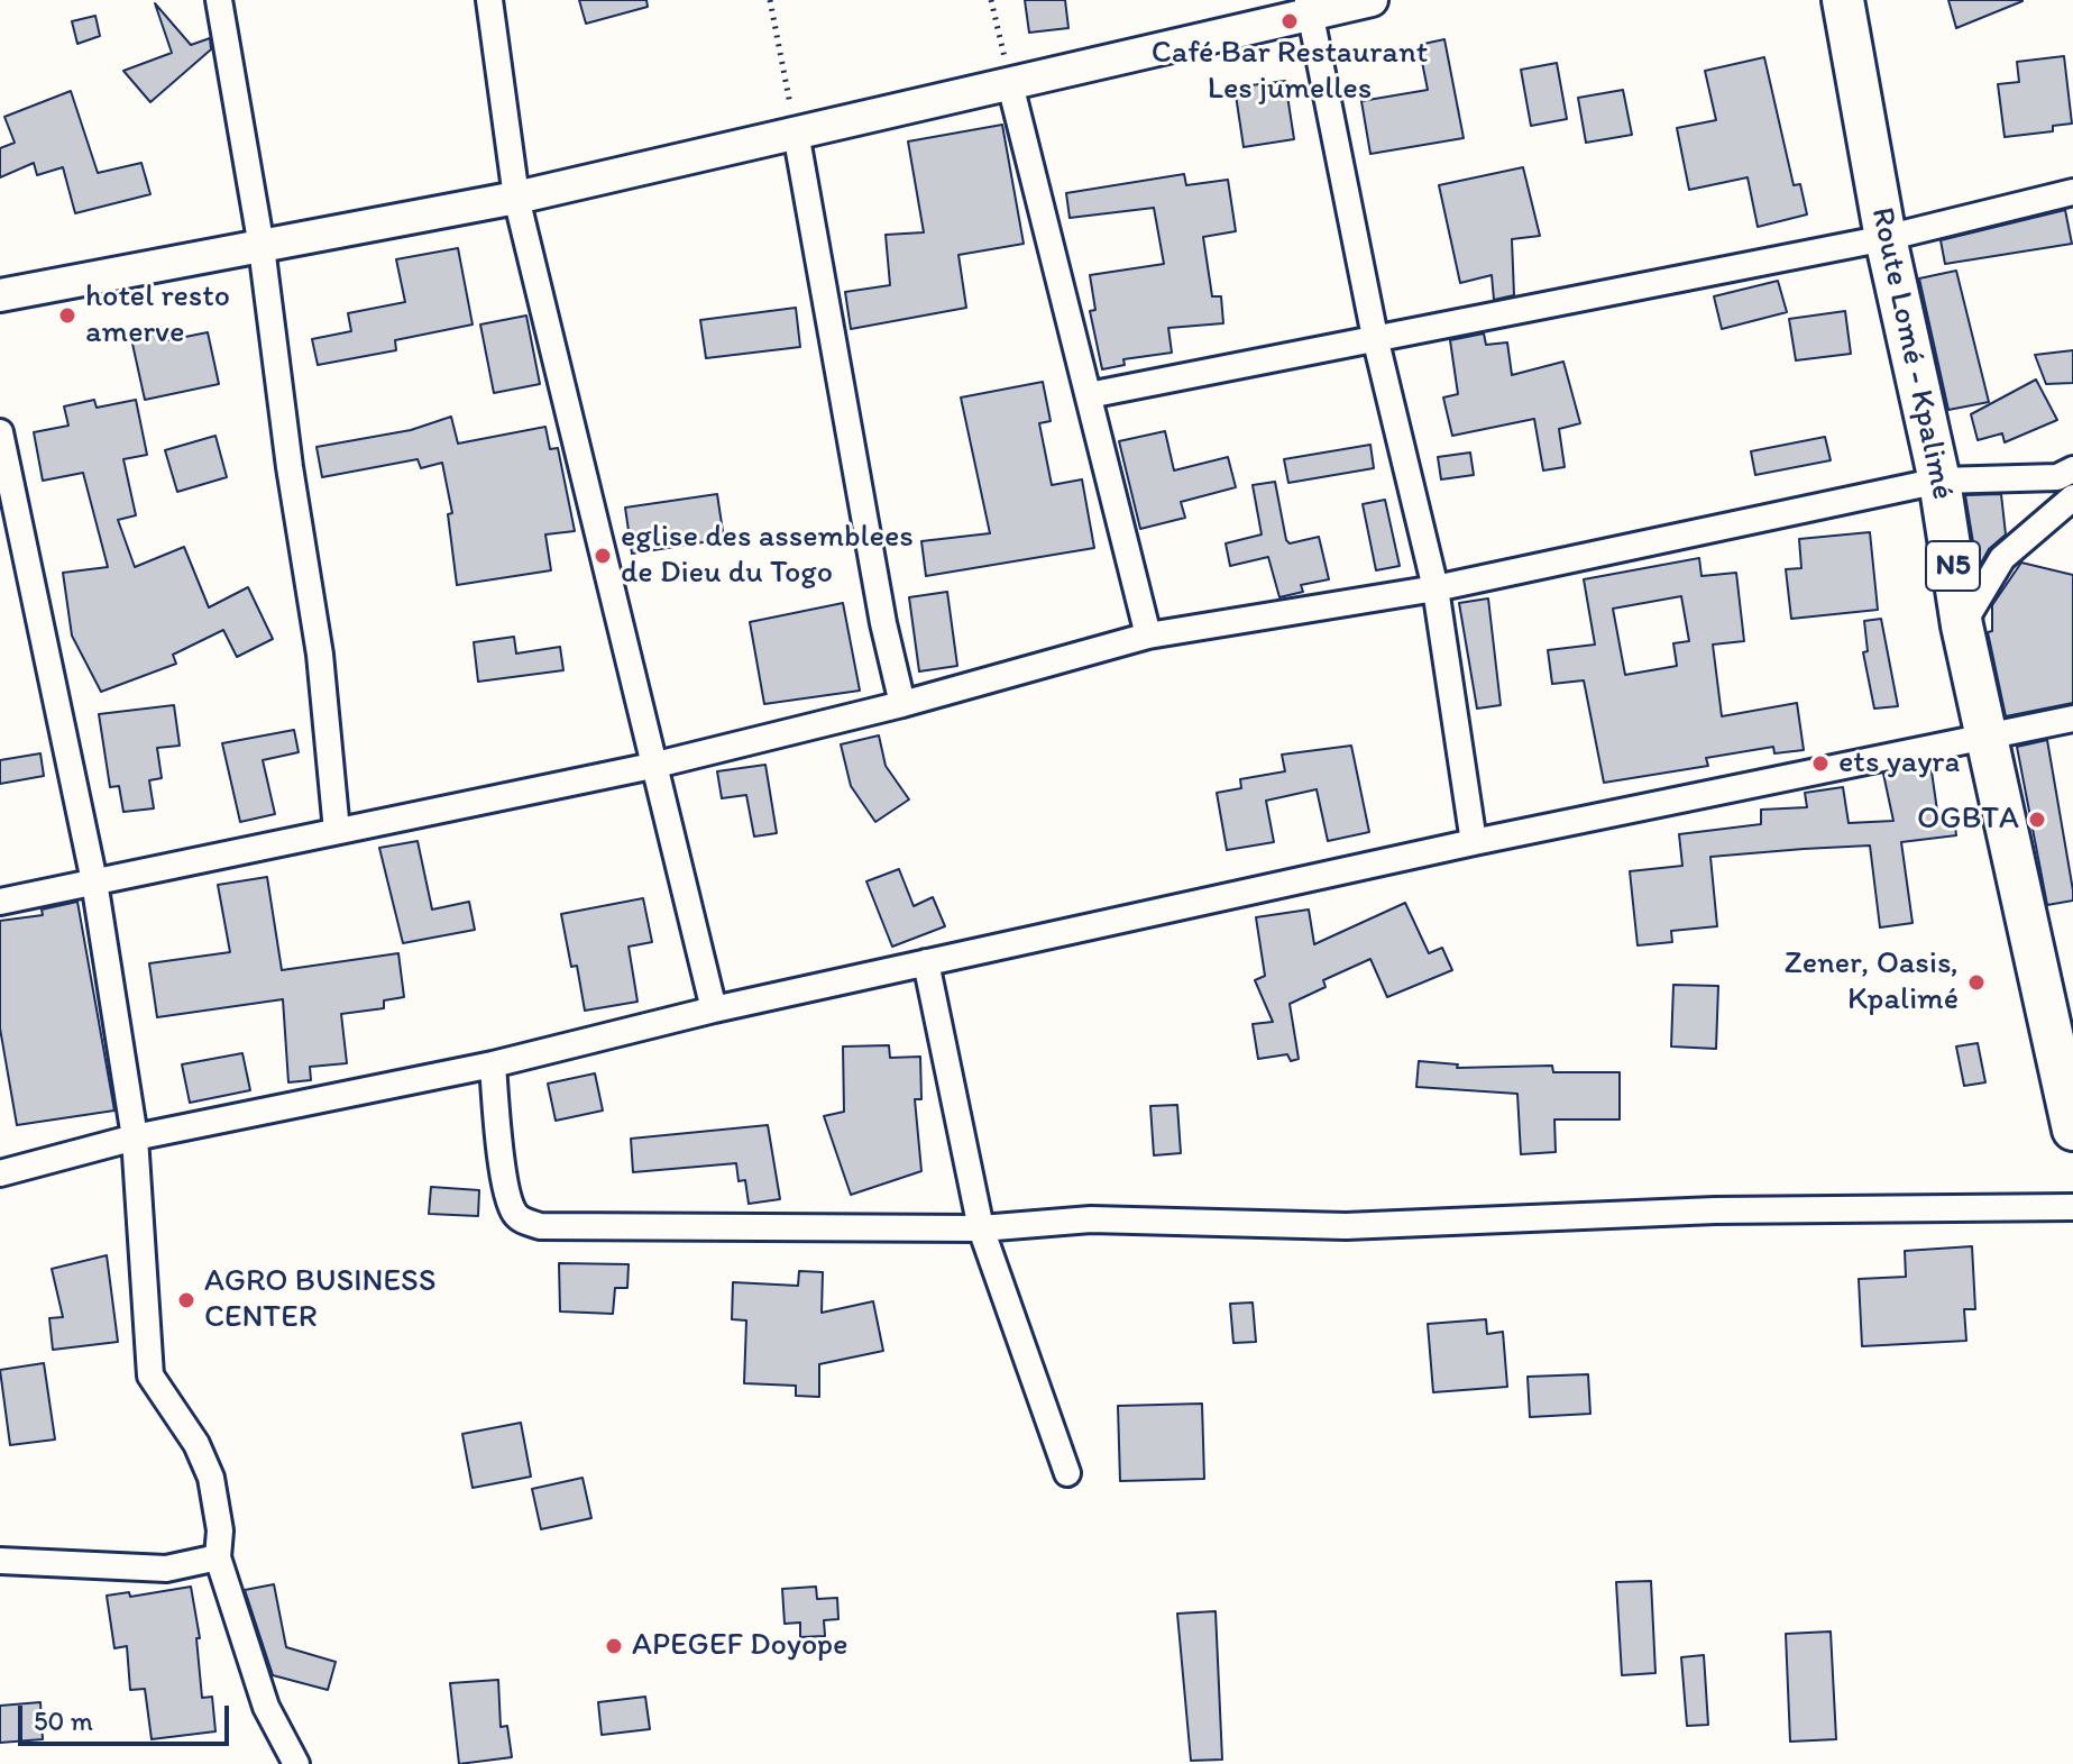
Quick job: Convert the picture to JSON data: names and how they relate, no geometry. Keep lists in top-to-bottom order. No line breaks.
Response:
{"streets":{"main road":["Route Lomé - Kpalimé","N5"]},"places":["Café Bar Restaurant Les jumelles","hotel resto amerve","eglise des assemblees de Dieu du Togo","ets yayra","OGBTA","Zener, Oasis, Kpalimé","AGRO BUSINESS CENTER","APEGEF Doyope"],"scale_bar":"50 m"}
